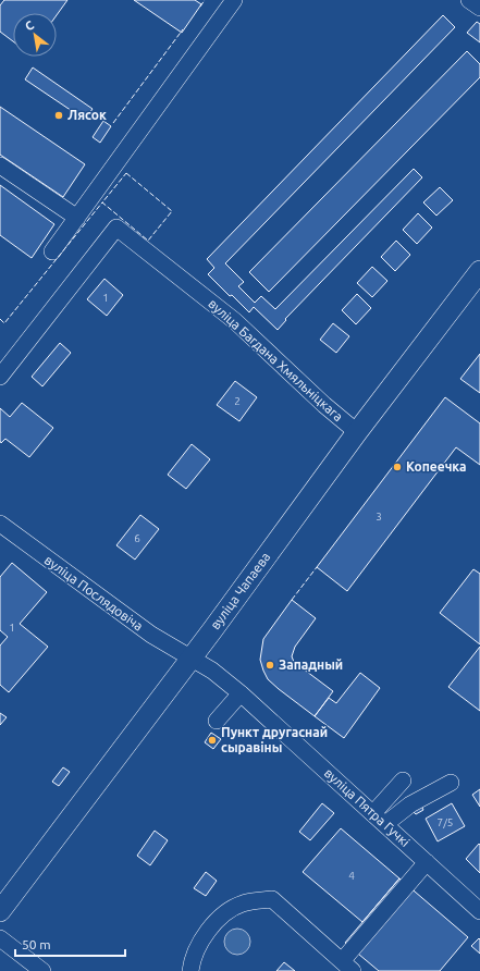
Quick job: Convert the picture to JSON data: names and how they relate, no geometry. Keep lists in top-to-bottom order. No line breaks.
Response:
{"streets":{"main road":["вуліца Чапаева"],"street":["вуліца Багдана Хмяльніцкага","вуліца Послядовіча","вуліца Пятра Гучкі"]},"crossings":[["вуліца Багдана Хмяльніцкага","вуліца Чапаева"],["вуліца Чапаева","вуліца Послядовіча"],["вуліца Чапаева","вуліца Пятра Гучкі"],["вуліца Послядовіча","вуліца Пятра Гучкі"]],"places":["Лясок","Копеечка","Западный","Пункт другаснай сыравіны"],"house_numbers":["1","2","3","6","1","7/5","4"],"scale_bar":"50 m","north":"top left"}
